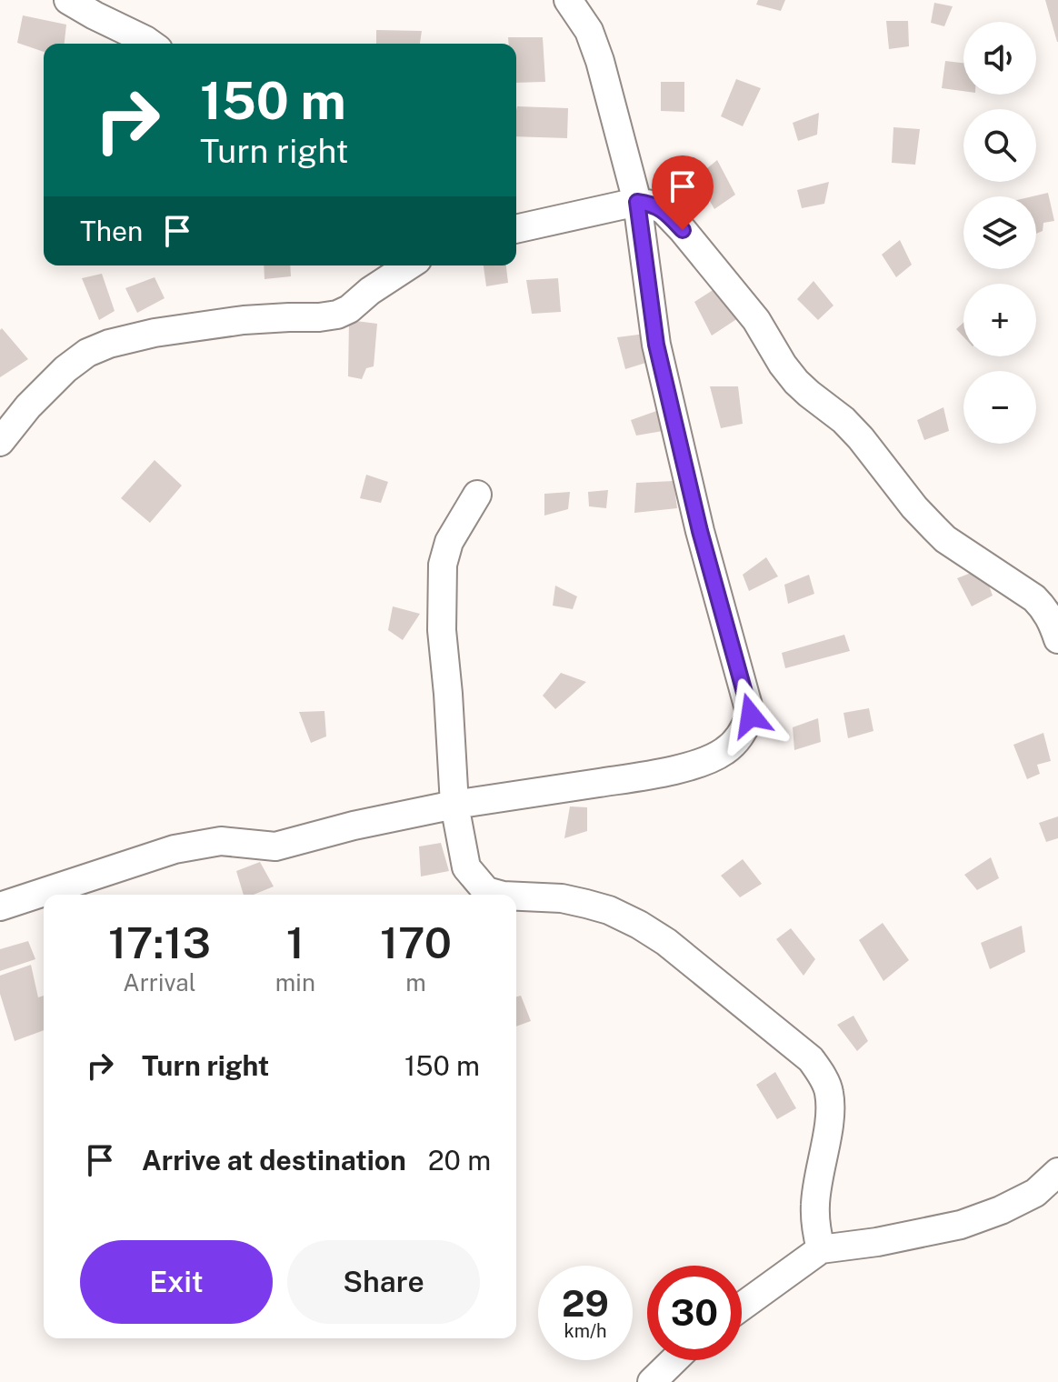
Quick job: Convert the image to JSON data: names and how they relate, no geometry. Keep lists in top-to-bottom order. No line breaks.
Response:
{"page":{"map_buttons":["+","−"],"turn":["150 m","Turn right"],"then":"Then","eta":["17:13","Arrival","1","min","170","m"],"list":[{"name":"Turn right","value":"150 m"},{"name":"Arrive at destination","value":"20 m"}],"buttons":["Exit","Share"],"speed":"29 km/h","limit":"30"}}
